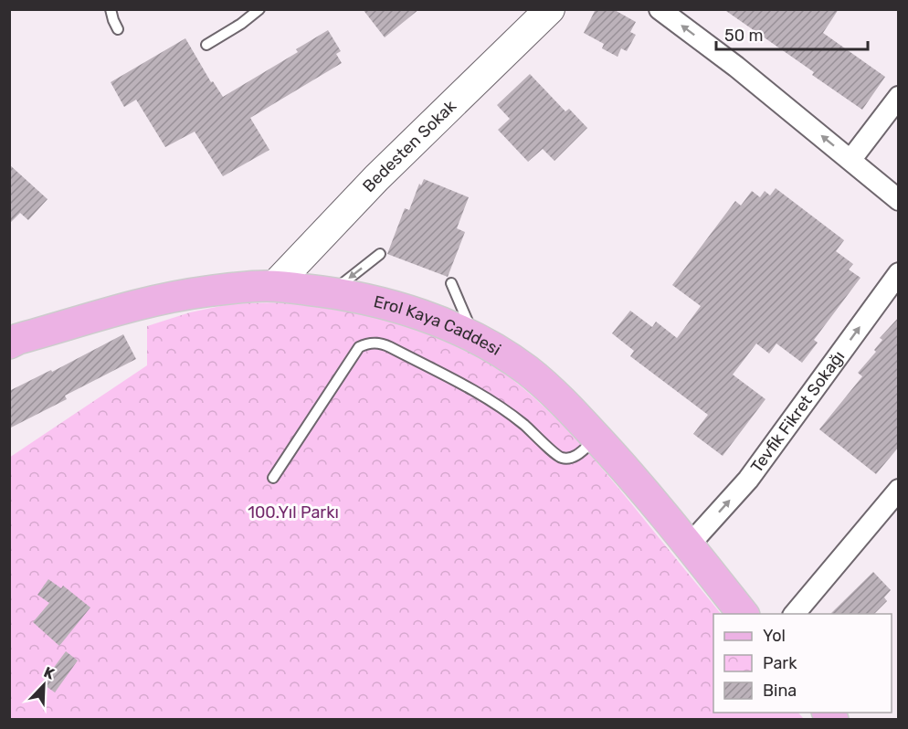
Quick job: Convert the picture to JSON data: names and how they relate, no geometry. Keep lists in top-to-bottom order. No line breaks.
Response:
{"streets":{"main road":["Erol Kaya Caddesi"],"street":["Bedesten Sokak","Tevfik Fikret Sokağı"]},"crossings":[["Bedesten Sokak","Erol Kaya Caddesi"],["Erol Kaya Caddesi","Tevfik Fikret Sokağı"]],"parks":["100.Yıl Parkı"],"legend":["Yol","Park","Bina"],"scale_bar":"50 m","north":"top right"}
